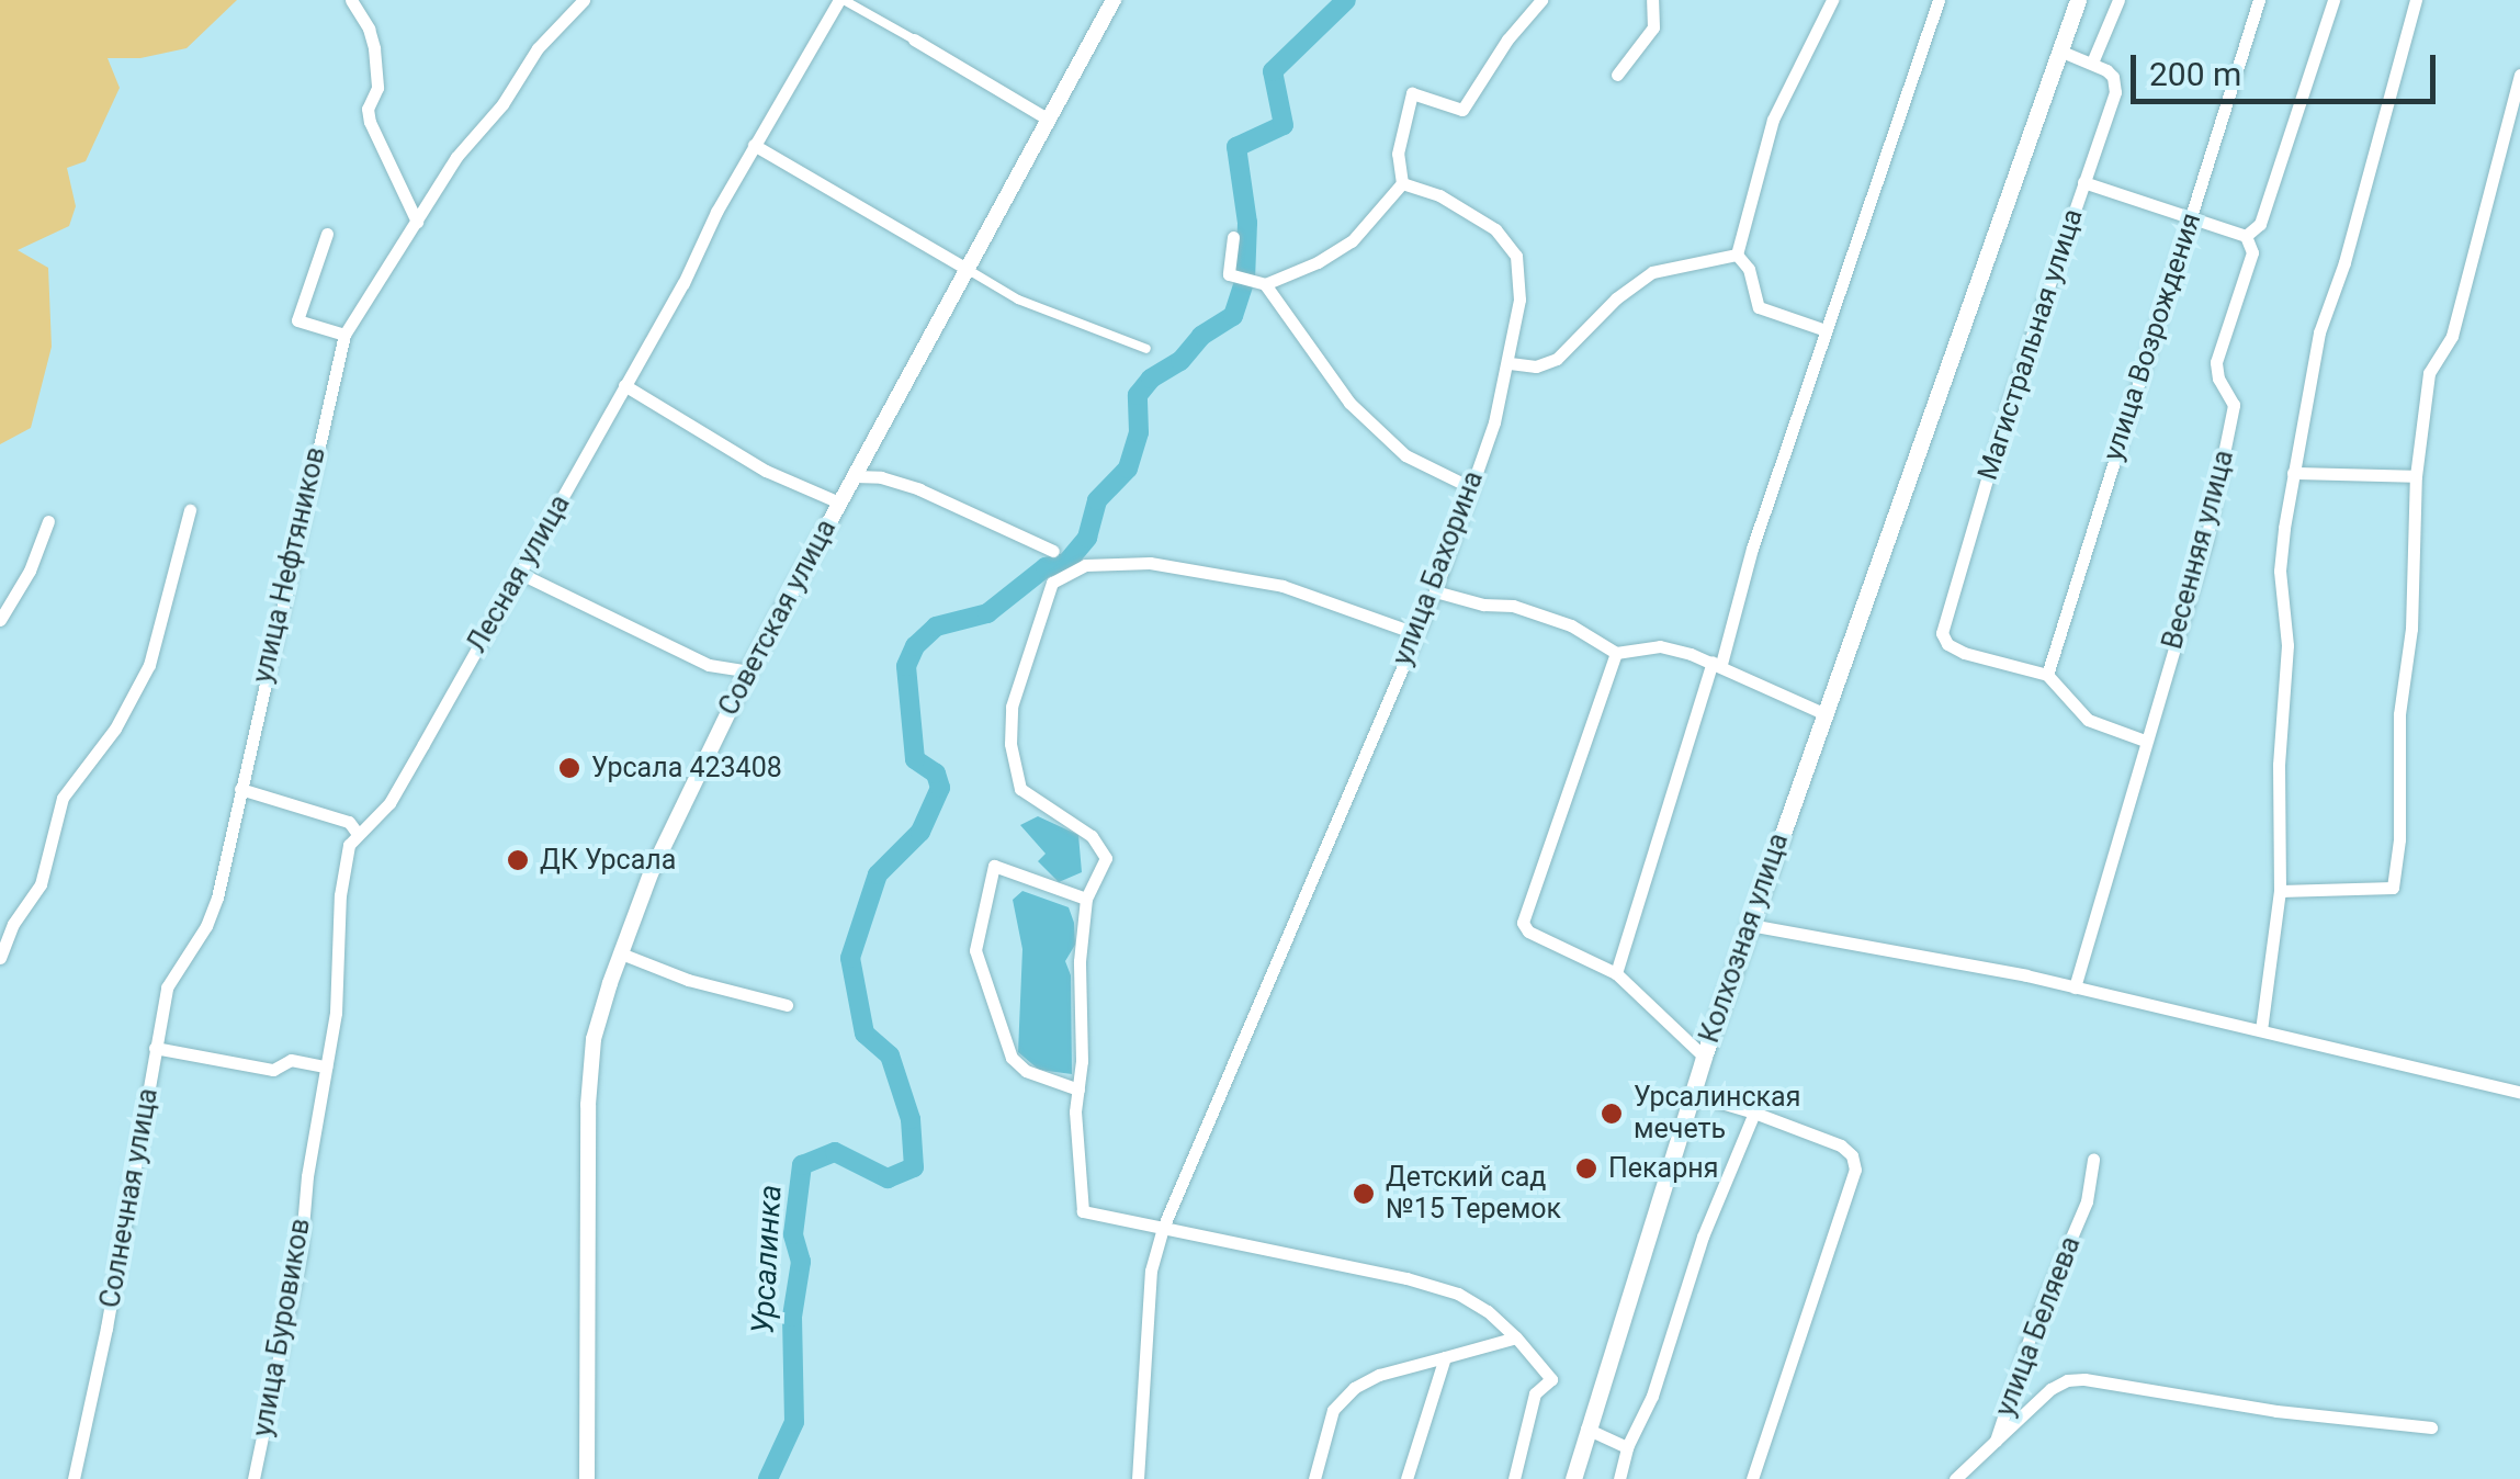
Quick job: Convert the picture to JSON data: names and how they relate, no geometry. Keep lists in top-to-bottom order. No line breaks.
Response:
{"streets":{"main road":["Колхозная улица"],"street":["улица Возрождения","Магистральная улица","Весенняя улица","улица Нефтяников","улица Бахорина","Лесная улица","Советская улица","Солнечная улица","улица Беляева","улица Буровиков"]},"crossings":[["улица Возрождения","Магистральная улица"],["улица Нефтяников","Солнечная улица"],["Лесная улица","улица Буровиков"]],"water":["Урсалинка"],"places":["Урсала 423408","ДК Урсала","Урсалинская мечеть","Пекарня","Детский сад №15 Теремок"],"scale_bar":"200 m"}
